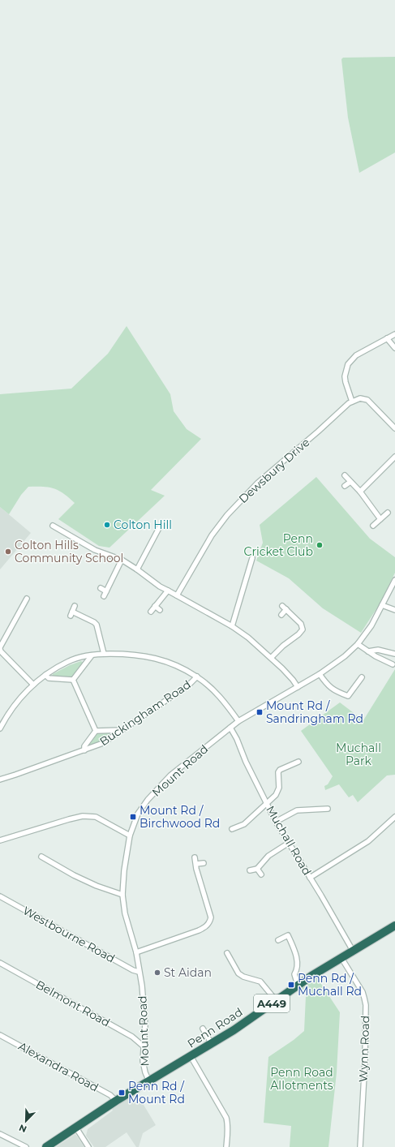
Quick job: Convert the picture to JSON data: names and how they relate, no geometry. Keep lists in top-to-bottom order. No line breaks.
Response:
{"streets":{"highway":["A449","Penn Road"],"street":["Dewsbury Drive","Buckingham Road","Mount Road","Muchall Road","Westbourne Road","Belmont Road","Wynn Road","Alexandra Road"]},"crossings":[["Mount Road","Muchall Road"],["Mount Road","Westbourne Road"],["Mount Road","Belmont Road"],["Mount Road","Penn Road"],["Muchall Road","Penn Road"],["Penn Road","Wynn Road"],["Penn Road","Alexandra Road"]],"parks":["Muchall Park","Penn Road Allotments"],"places":{"other":["Colton Hill","Penn Cricket Club","Colton Hills Community School","St Aidan"],"transit":["Mount Rd / Sandringham Rd","Mount Rd / Birchwood Rd","Penn Rd / Muchall Rd","Penn Rd / Mount Rd"]},"north":"bottom left"}
